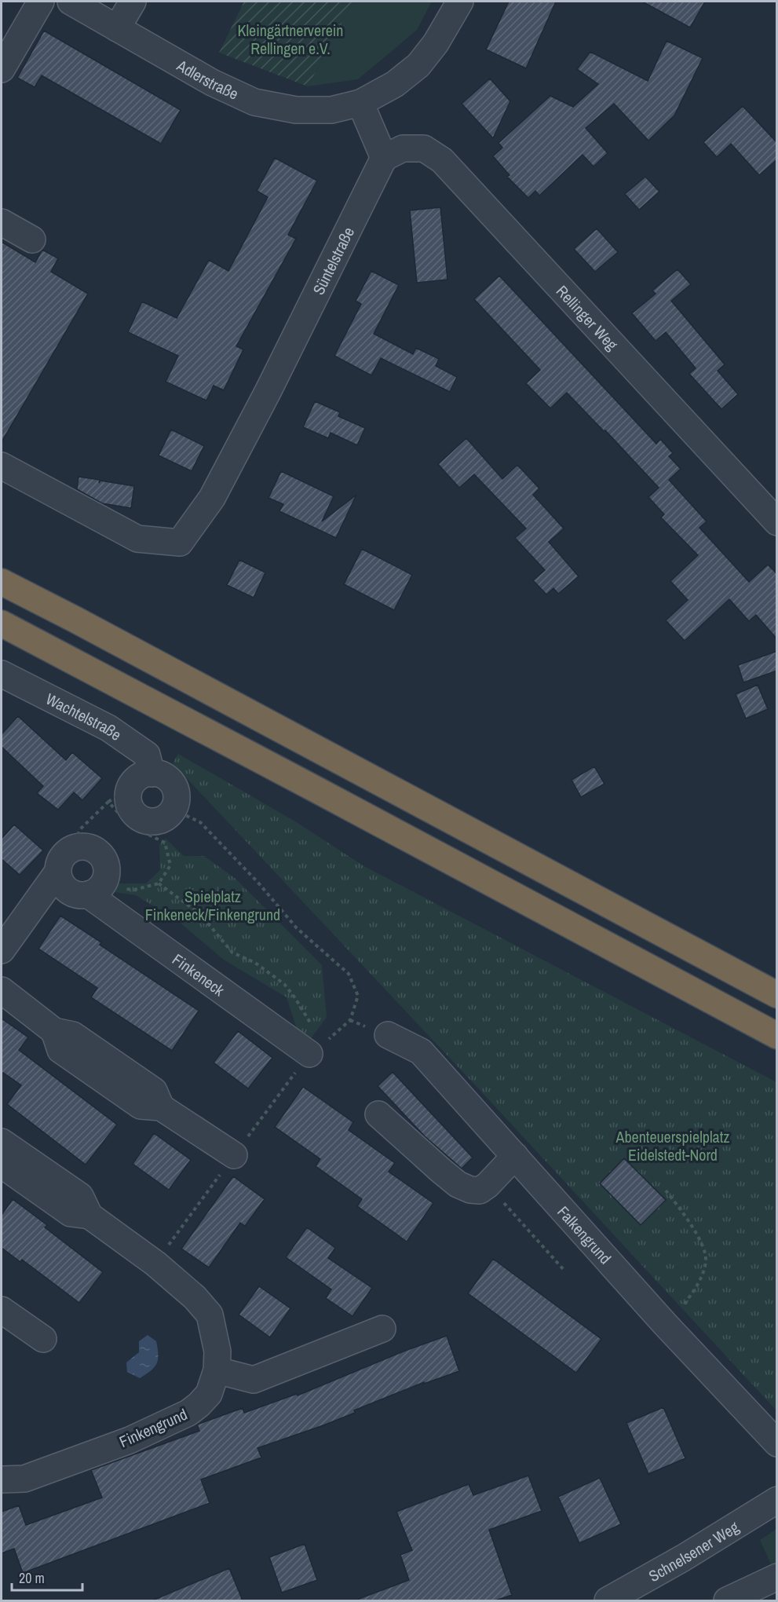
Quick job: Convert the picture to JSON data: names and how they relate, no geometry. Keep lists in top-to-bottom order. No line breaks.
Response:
{"streets":{"street":["Adlerstraße","Süntelstraße","Rellinger Weg","Wachtelstraße","Finkeneck","Falkengrund","Finkengrund","Schnelsener Weg"]},"crossings":[["Süntelstraße","Rellinger Weg"]],"parks":["Kleingärtnerverein Rellingen e.V.","Spielplatz Finkeneck/Finkengrund","Abenteuerspielplatz Eidelstedt-Nord"],"scale_bar":"20 m"}
